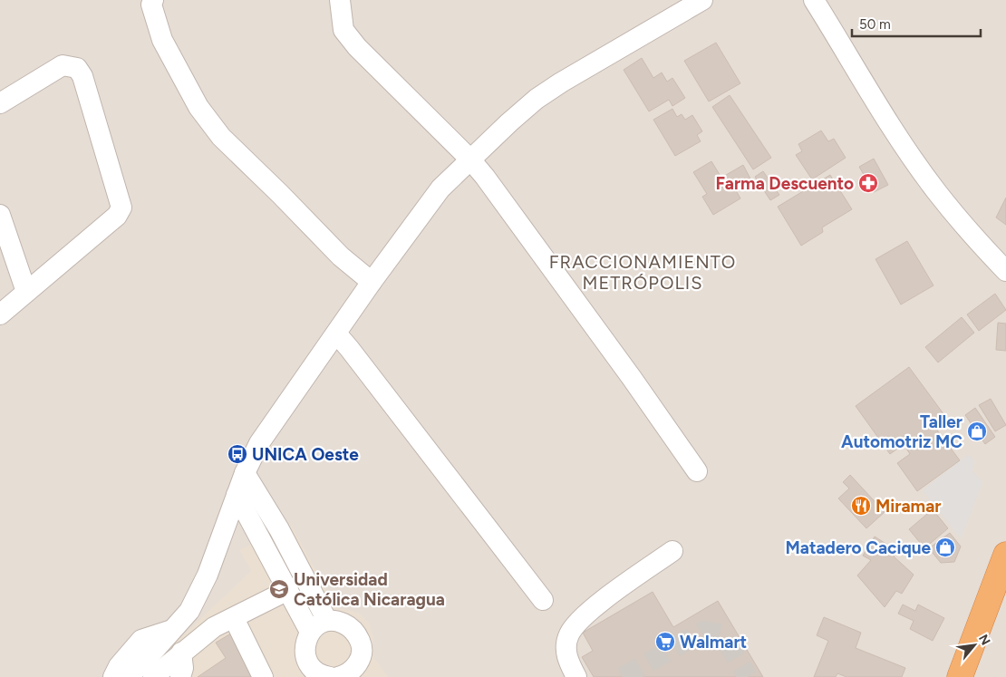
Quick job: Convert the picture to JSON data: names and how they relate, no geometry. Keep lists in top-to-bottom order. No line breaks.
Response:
{"districts":["FRACCIONAMIENTO METRÓPOLIS"],"places":{"pharmacy":["Farma Descuento"],"shop":["Taller Automotriz MC","Matadero Cacique"],"bus stop":["UNICA Oeste"],"restaurant":["Miramar"],"school or university":["Universidad Católica Nicaragua"],"supermarket":["Walmart"]},"scale_bar":"50 m","north":"top right"}
